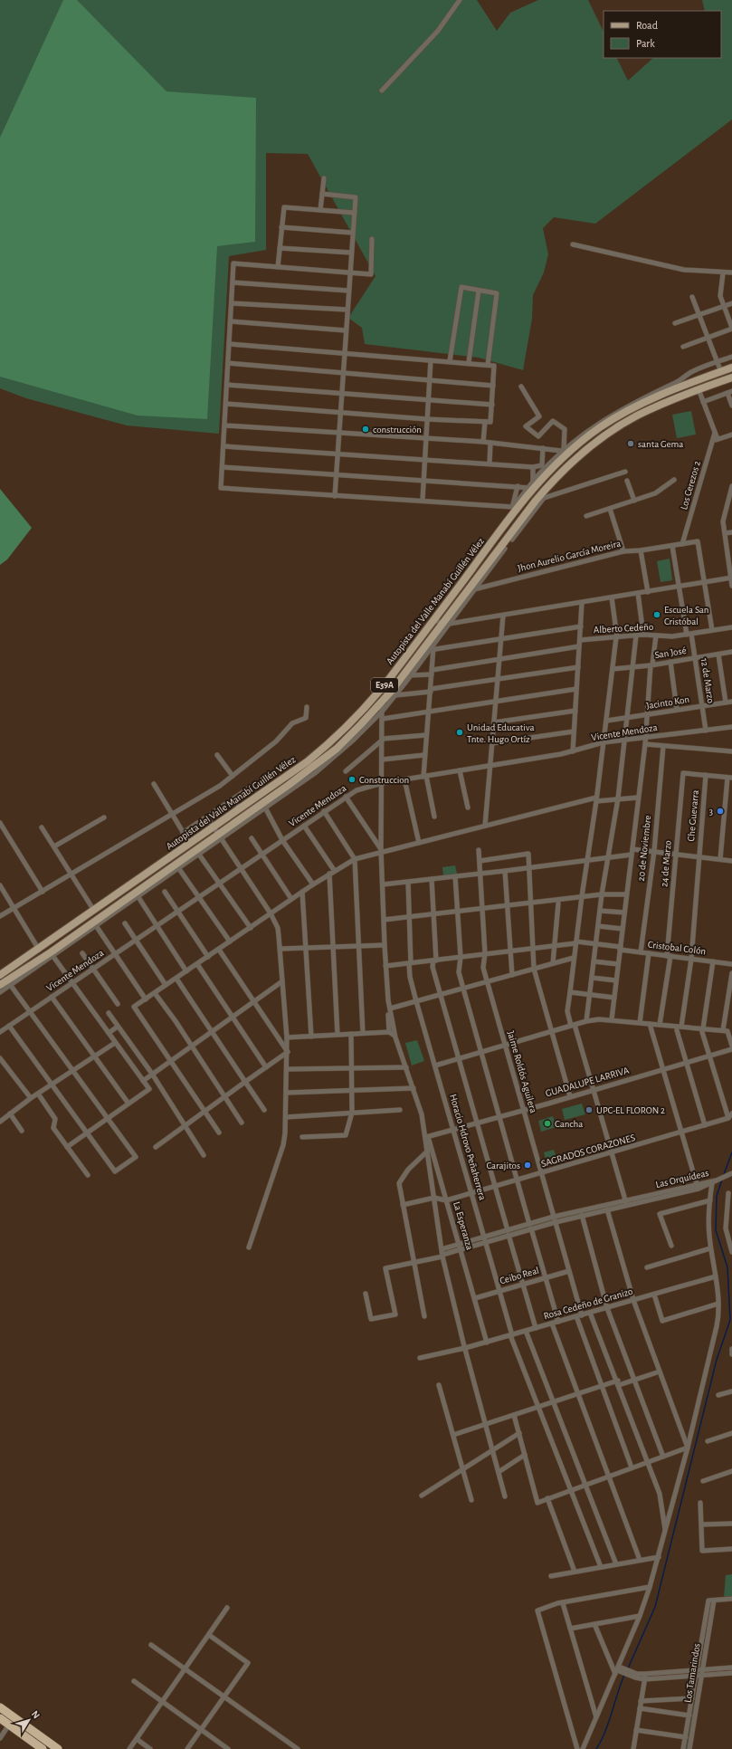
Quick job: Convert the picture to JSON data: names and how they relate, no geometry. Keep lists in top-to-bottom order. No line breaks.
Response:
{"streets":{"main road":["Autopista del Valle Manabí Guillén Vélez","E39A"],"street":["Los Cerezos 2","Jhon Aurelio García Moreira","Alberto Cedeño","San José","12 de Marzo","Jacinto Kon","Vicente Mendoza","Che Guevarra","20 de Noviembre","24 de Marzo","Cristobal Colón","Jaime Roldós Aguilera","GUADALUPE LARRIVA","Horacio Hdrovo Peñaherrera","SAGRADOS CORAZONES","Las Orquídeas","La Esperanza","Ceibo Real","Rosa Cedeño de Granizo","Los Tamarindos"]},"crossings":[["Los Cerezos 2","Jhon Aurelio García Moreira"],["Jhon Aurelio García Moreira","Autopista del Valle Manabí Guillén Vélez"],["Jhon Aurelio García Moreira","12 de Marzo"],["Alberto Cedeño","12 de Marzo"],["San José","12 de Marzo"],["12 de Marzo","Jacinto Kon"],["12 de Marzo","Vicente Mendoza"],["Che Guevarra","24 de Marzo"],["Che Guevarra","Cristobal Colón"],["20 de Noviembre","Cristobal Colón"],["24 de Marzo","Cristobal Colón"],["Cristobal Colón","Jaime Roldós Aguilera"],["Cristobal Colón","Horacio Hdrovo Peñaherrera"],["Jaime Roldós Aguilera","GUADALUPE LARRIVA"],["Jaime Roldós Aguilera","SAGRADOS CORAZONES"],["Jaime Roldós Aguilera","Las Orquídeas"],["Jaime Roldós Aguilera","Ceibo Real"],["Jaime Roldós Aguilera","Rosa Cedeño de Granizo"],["GUADALUPE LARRIVA","Horacio Hdrovo Peñaherrera"],["GUADALUPE LARRIVA","La Esperanza"],["Horacio Hdrovo Peñaherrera","SAGRADOS CORAZONES"],["Horacio Hdrovo Peñaherrera","Las Orquídeas"],["Horacio Hdrovo Peñaherrera","Ceibo Real"],["Horacio Hdrovo Peñaherrera","Rosa Cedeño de Granizo"],["SAGRADOS CORAZONES","La Esperanza"],["Las Orquídeas","La Esperanza"],["La Esperanza","Ceibo Real"],["La Esperanza","Rosa Cedeño de Granizo"]],"places":["construcción","santa Gema","Escuela San Cristóbal","Unidad Educativa Tnte. Hugo Ortíz","Construccion","3","UPC-EL FLORON 2","Cancha","Carajitos"],"legend":["Road","Park"],"north":"top right"}
